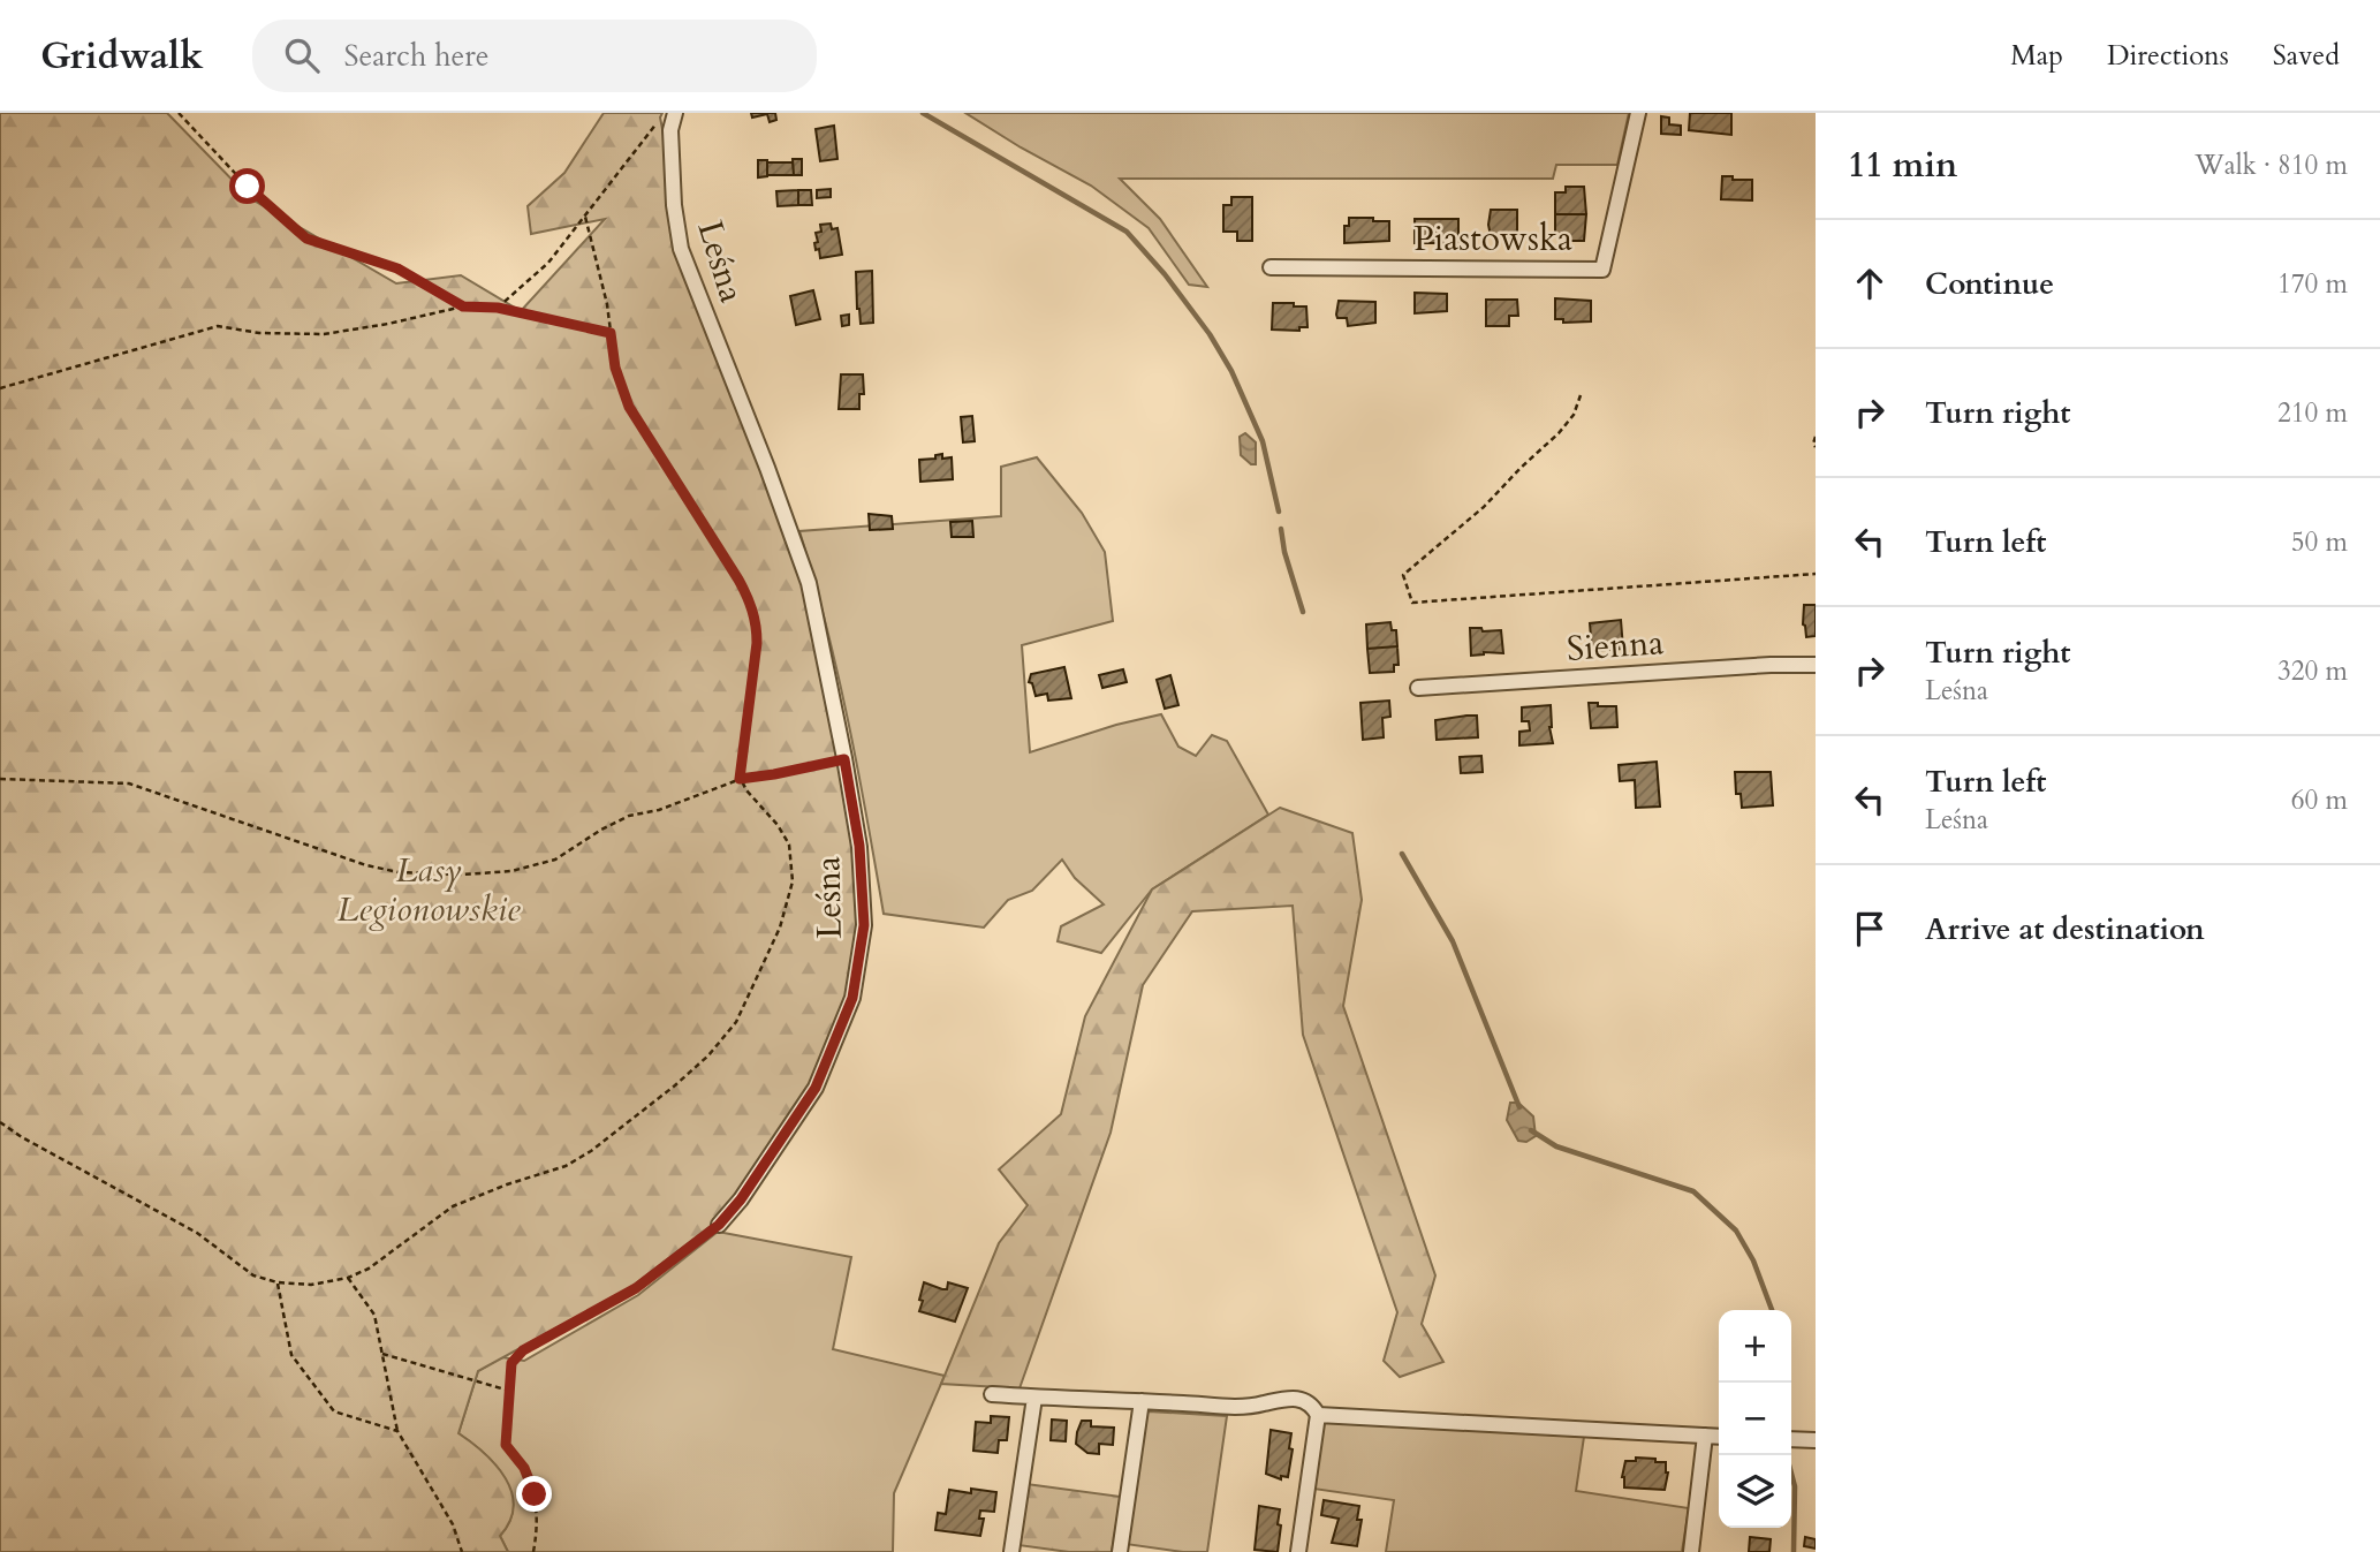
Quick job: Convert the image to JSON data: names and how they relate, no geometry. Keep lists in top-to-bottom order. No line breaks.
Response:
{"streets":{"street":["Piastowska","Leśna","Sienna"]},"parks":["Lasy Legionowskie"],"page":{"header":"Gridwalk","search":"Search here","nav":["Map","Directions","Saved"],"heading":["11 min","Walk · 810 m"],"list":[["Continue","170 m"],["Turn right","210 m"],["Turn left","50 m"],["Turn right","Leśna","320 m"],["Turn left","Leśna","60 m"],"Arrive at destination"],"map_buttons":["+","−"]}}
